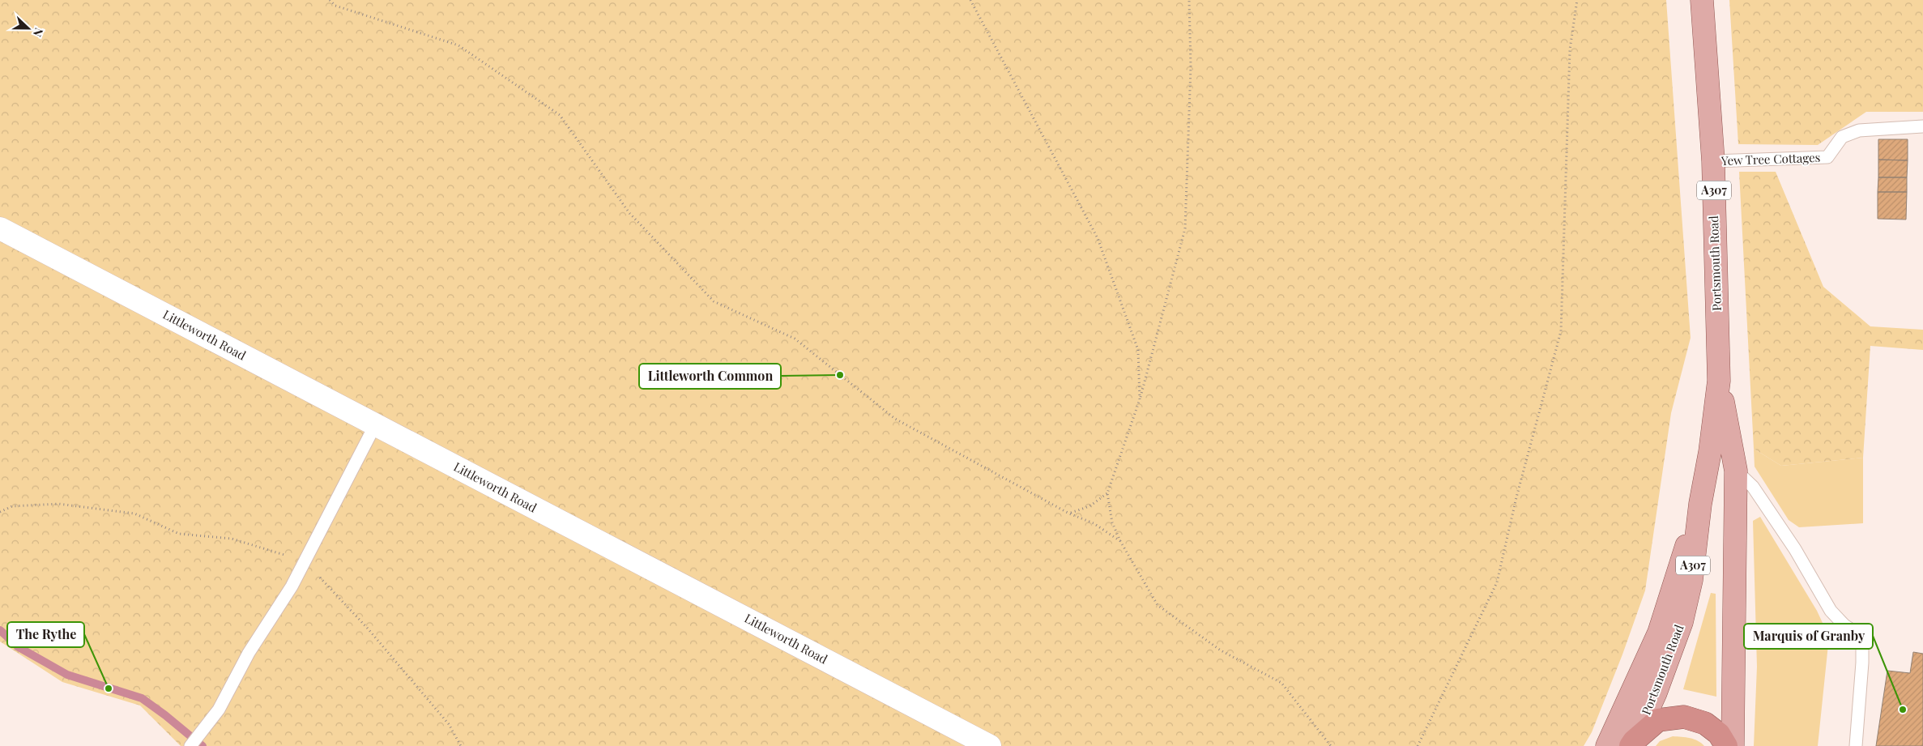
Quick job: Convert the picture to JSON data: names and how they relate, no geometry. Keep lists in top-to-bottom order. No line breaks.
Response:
{"streets":{"main road":["A307","Portsmouth Road"],"street":["Littleworth Road"],"lane":["Yew Tree Cottages"]},"crossings":[["Yew Tree Cottages","Portsmouth Road"]],"places":["Littleworth Common","The Rythe","Marquis of Granby"],"north":"right"}
